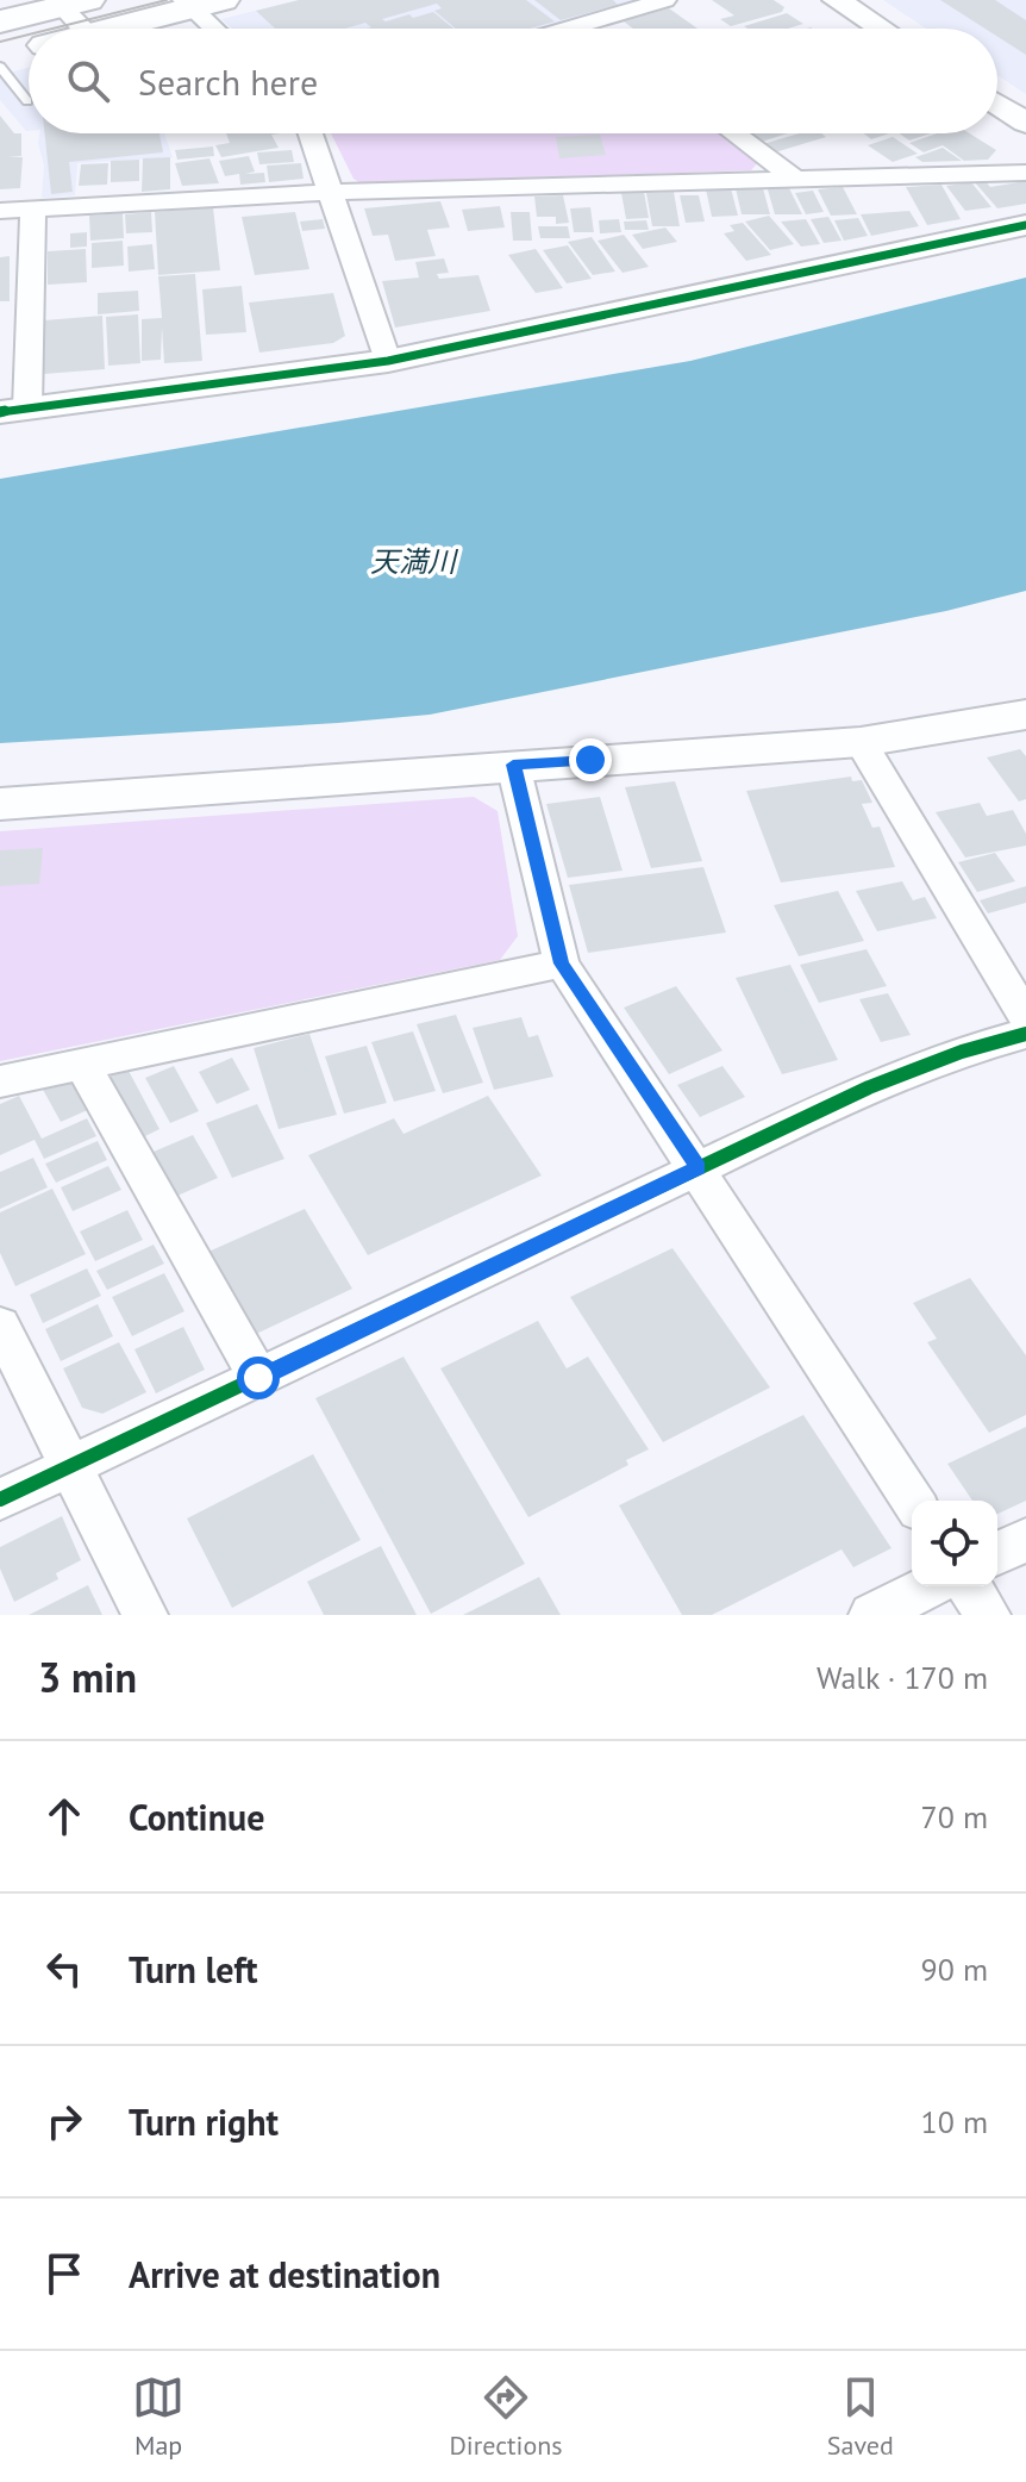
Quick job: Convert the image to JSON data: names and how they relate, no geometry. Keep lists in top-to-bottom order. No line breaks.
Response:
{"water":["天満川"],"page":{"search":"Search here","heading":["3 min","Walk · 170 m"],"list":[["Continue","70 m"],["Turn left","90 m"],["Turn right","10 m"],"Arrive at destination"],"nav":["Map","Directions","Saved"]}}
